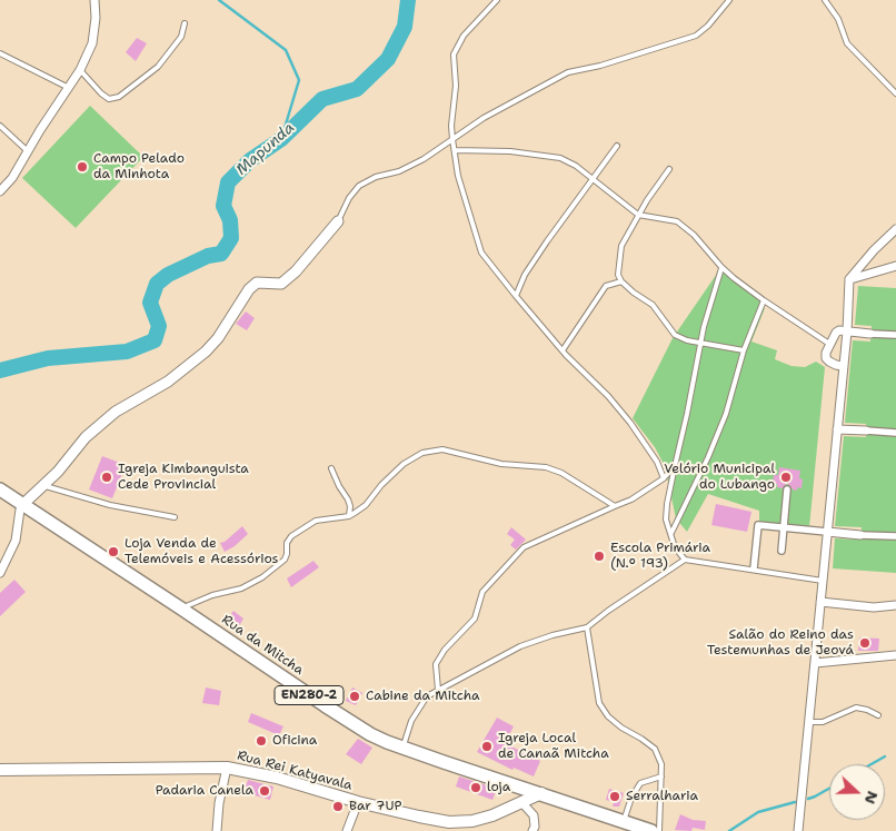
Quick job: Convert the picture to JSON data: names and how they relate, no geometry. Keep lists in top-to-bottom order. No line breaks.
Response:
{"streets":{"main road":["Rua da Mitcha","EN280-2","Rua Rei Katyavala"]},"crossings":[["Rua da Mitcha","Rua Rei Katyavala"]],"water":["Mapunda"],"places":["Campo Pelado da Minhota","Igreja Kimbanguista Cede Provincial","Velório Municipal do Lubango","Loja Venda de Telemóveis e Acessórios","Escola Primária (N.º 193)","Salão do Reino das Testemunhas de Jeová","Cabine da Mitcha","Oficina","Igreja Local de Canaã Mitcha","loja","Padaria Canela","Serralharia","Bar 7UP"],"north":"right"}
